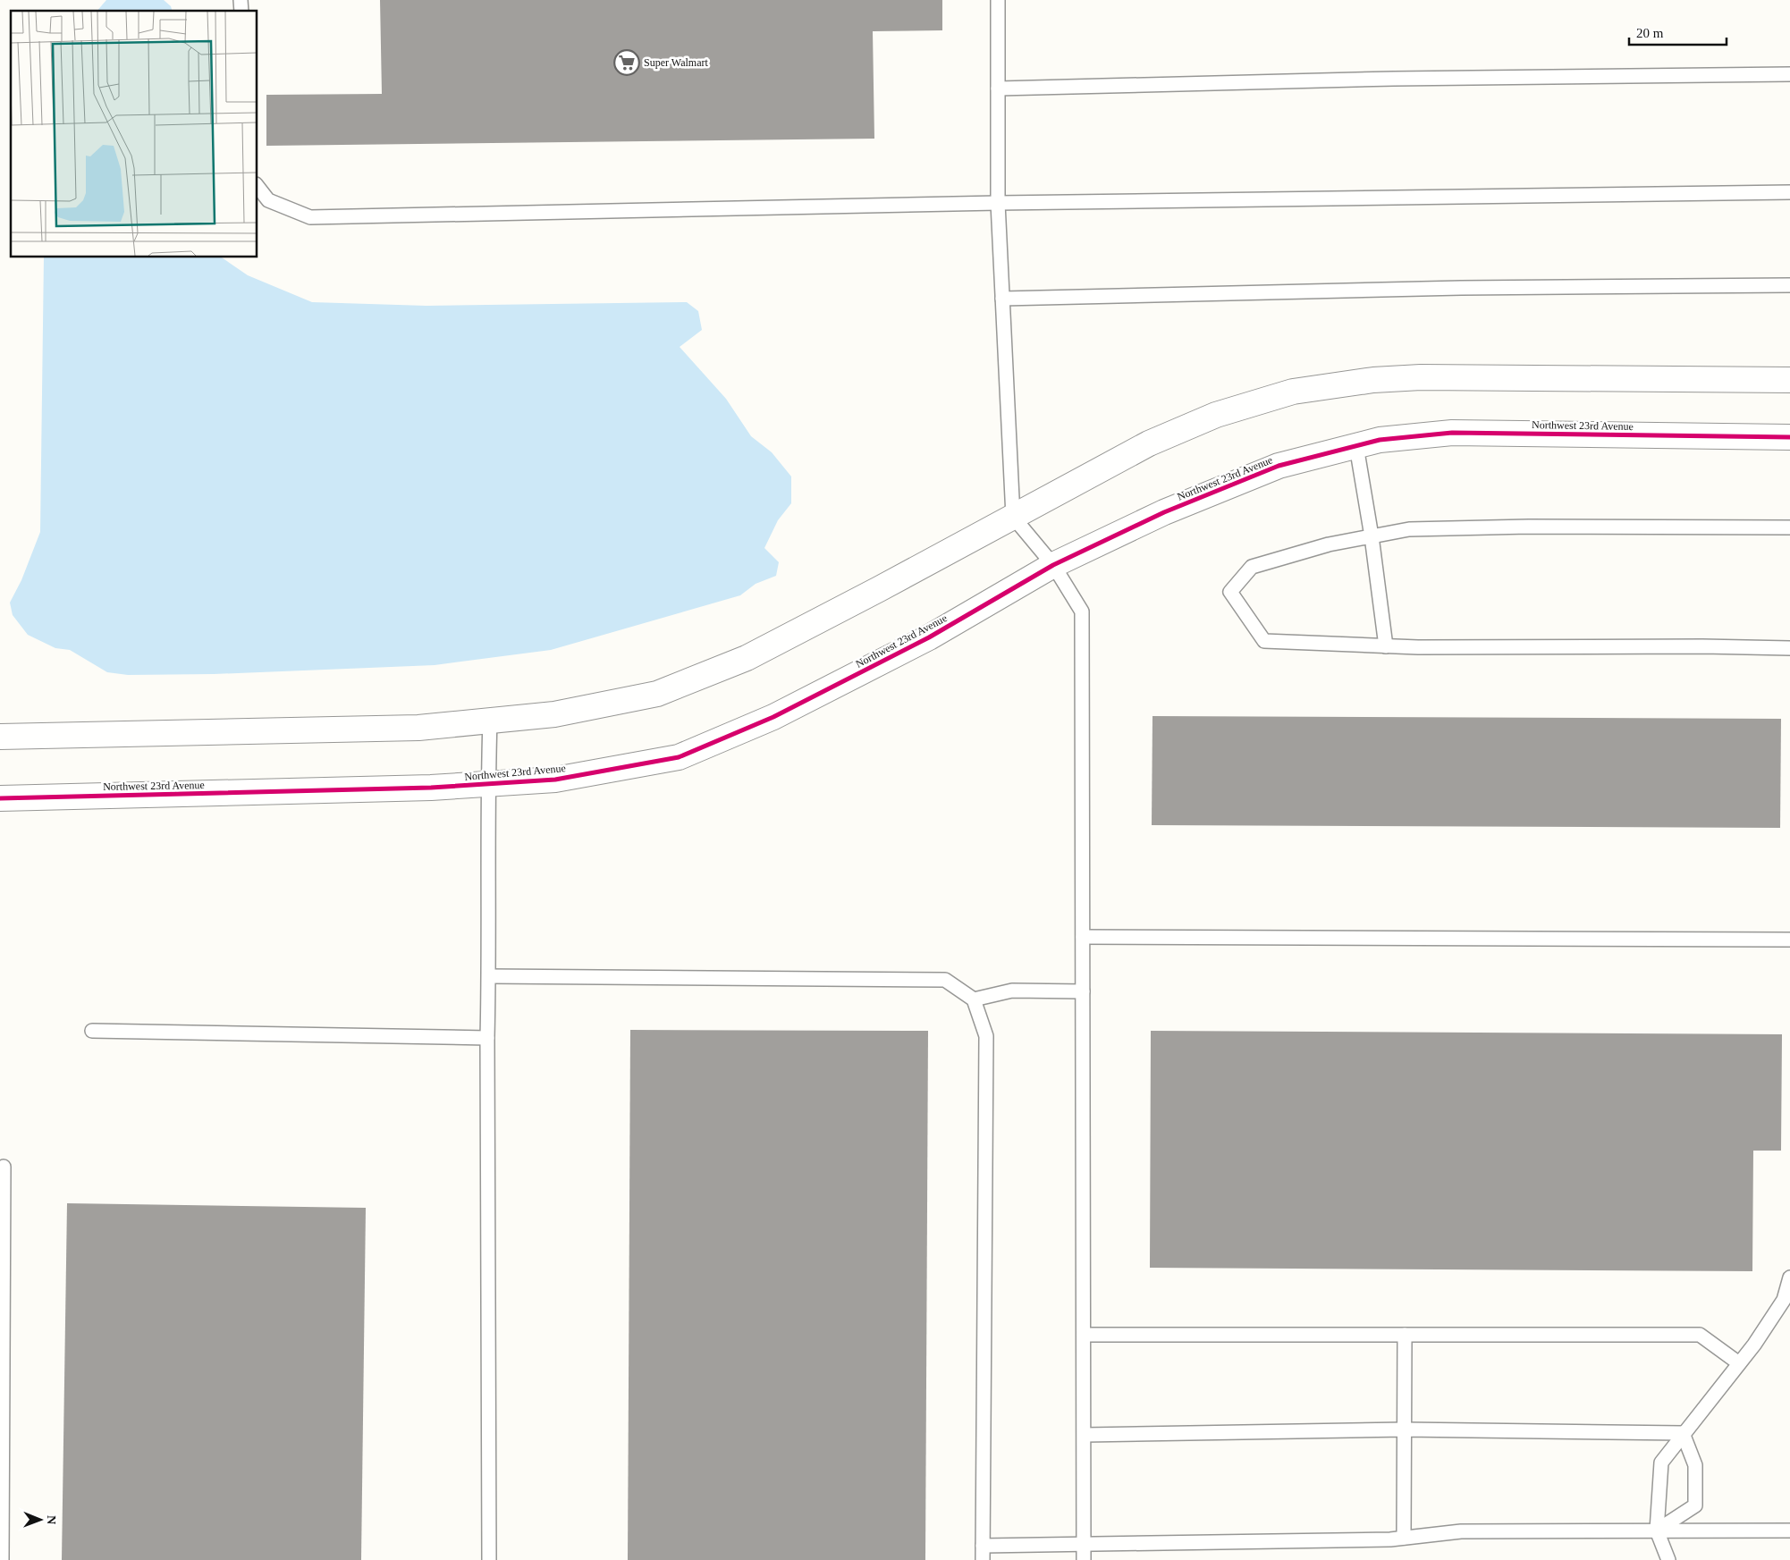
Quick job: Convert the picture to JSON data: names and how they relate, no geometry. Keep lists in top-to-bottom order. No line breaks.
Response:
{"streets":{"street":["Northwest 23rd Avenue"]},"places":{"supermarket":["Super Walmart"]},"scale_bar":"20 m","north":"right"}
